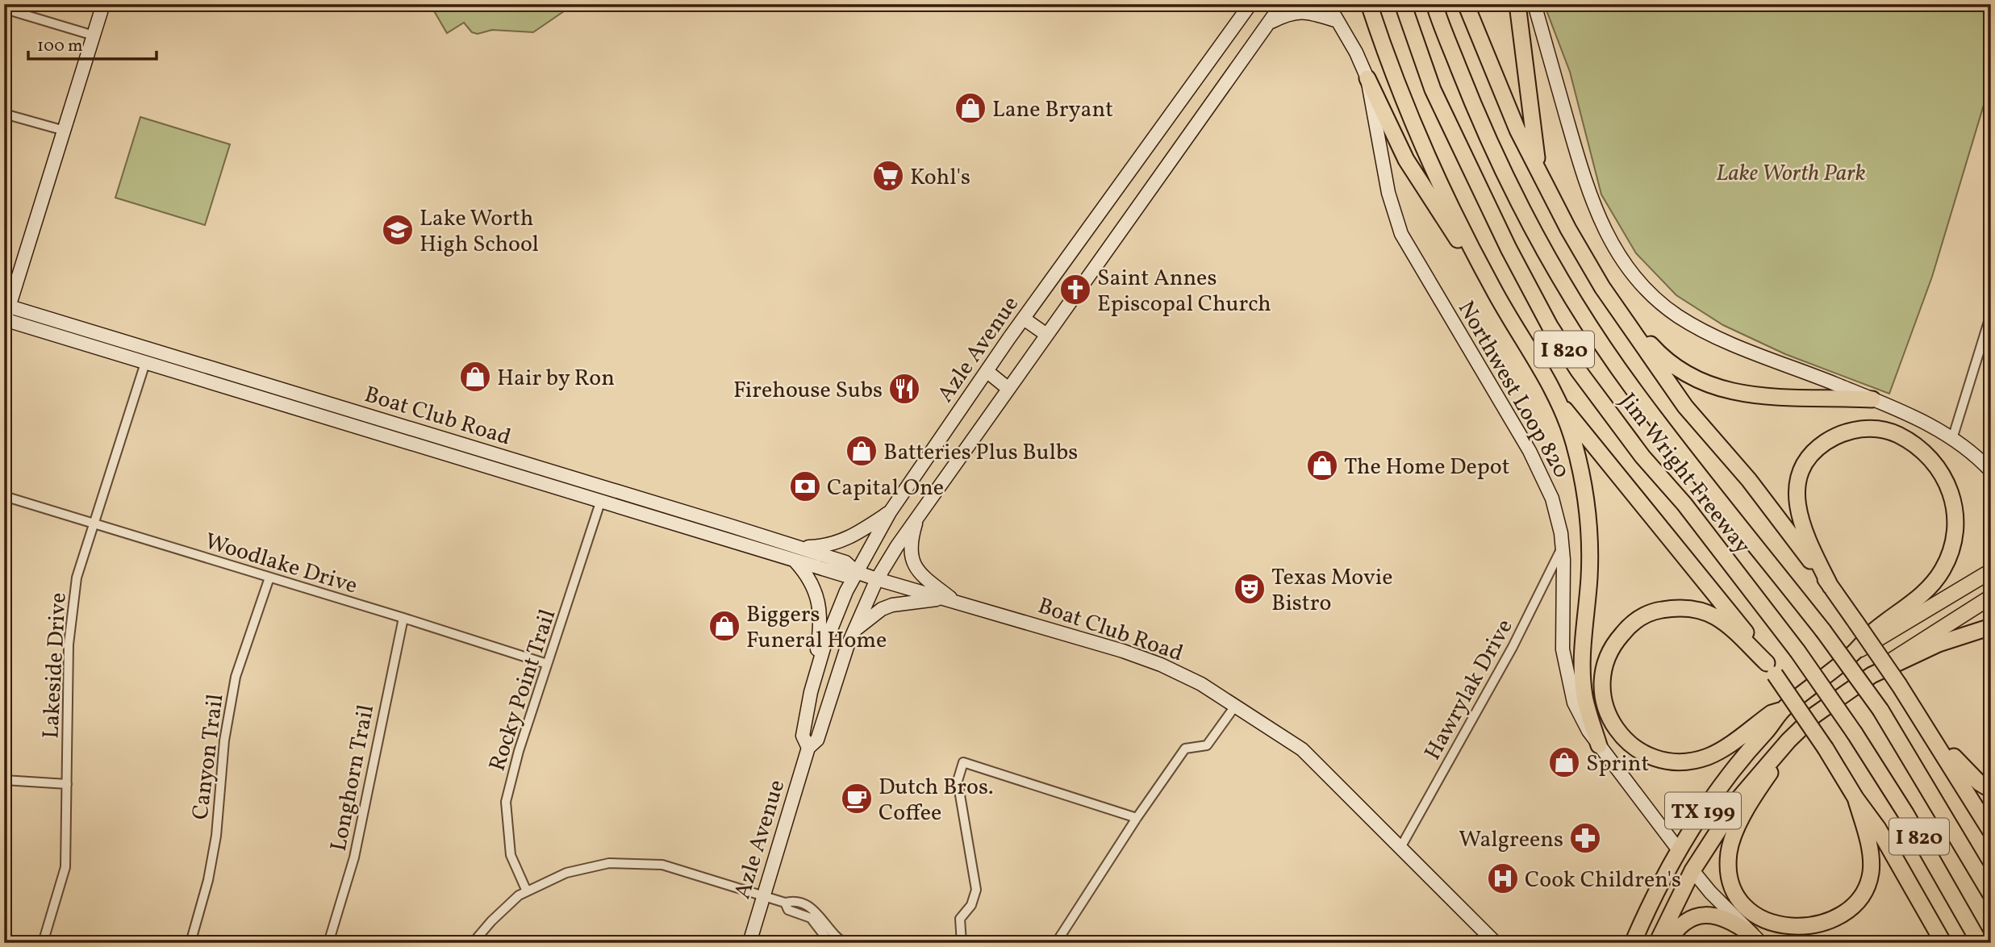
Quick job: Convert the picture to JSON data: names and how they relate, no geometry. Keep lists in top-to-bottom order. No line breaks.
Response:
{"streets":{"highway":["I 820","Jim Wright Freeway","TX 199"],"main road":["Azle Avenue","Northwest Loop 820","Boat Club Road"],"street":["Woodlake Drive","Lakeside Drive","Hawrylak Drive","Rocky Point Trail","Canyon Trail","Longhorn Trail"]},"crossings":[["Azle Avenue","Boat Club Road"],["Northwest Loop 820","Hawrylak Drive"],["Northwest Loop 820","TX 199"],["Boat Club Road","Lakeside Drive"],["Boat Club Road","Hawrylak Drive"],["Boat Club Road","Rocky Point Trail"],["Woodlake Drive","Lakeside Drive"],["Woodlake Drive","Rocky Point Trail"],["Woodlake Drive","Canyon Trail"],["Woodlake Drive","Longhorn Trail"]],"parks":["Lake Worth Park"],"places":{"shop":["Lane Bryant","Hair by Ron","Batteries Plus Bulbs","The Home Depot","Biggers Funeral Home","Sprint"],"supermarket":["Kohl's"],"school or university":["Lake Worth High School"],"church":["Saint Annes Episcopal Church"],"restaurant":["Firehouse Subs"],"bank":["Capital One"],"theatre":["Texas Movie Bistro"],"cafe":["Dutch Bros. Coffee"],"pharmacy":["Walgreens"],"hospital":["Cook Children's"]},"scale_bar":"100 m"}
